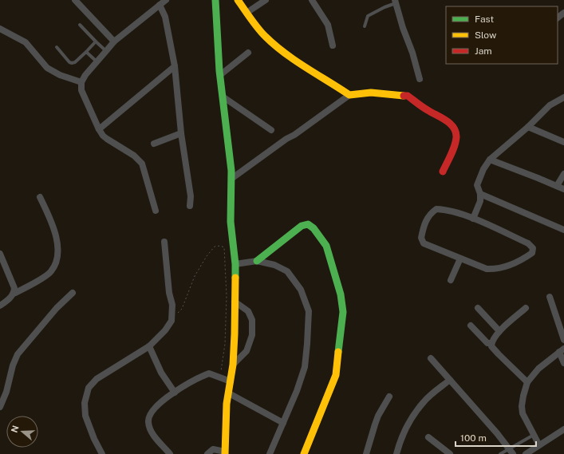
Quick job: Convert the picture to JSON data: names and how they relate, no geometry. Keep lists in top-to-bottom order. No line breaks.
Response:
{"legend":["Fast","Slow","Jam"],"scale_bar":"100 m","north":"left"}
